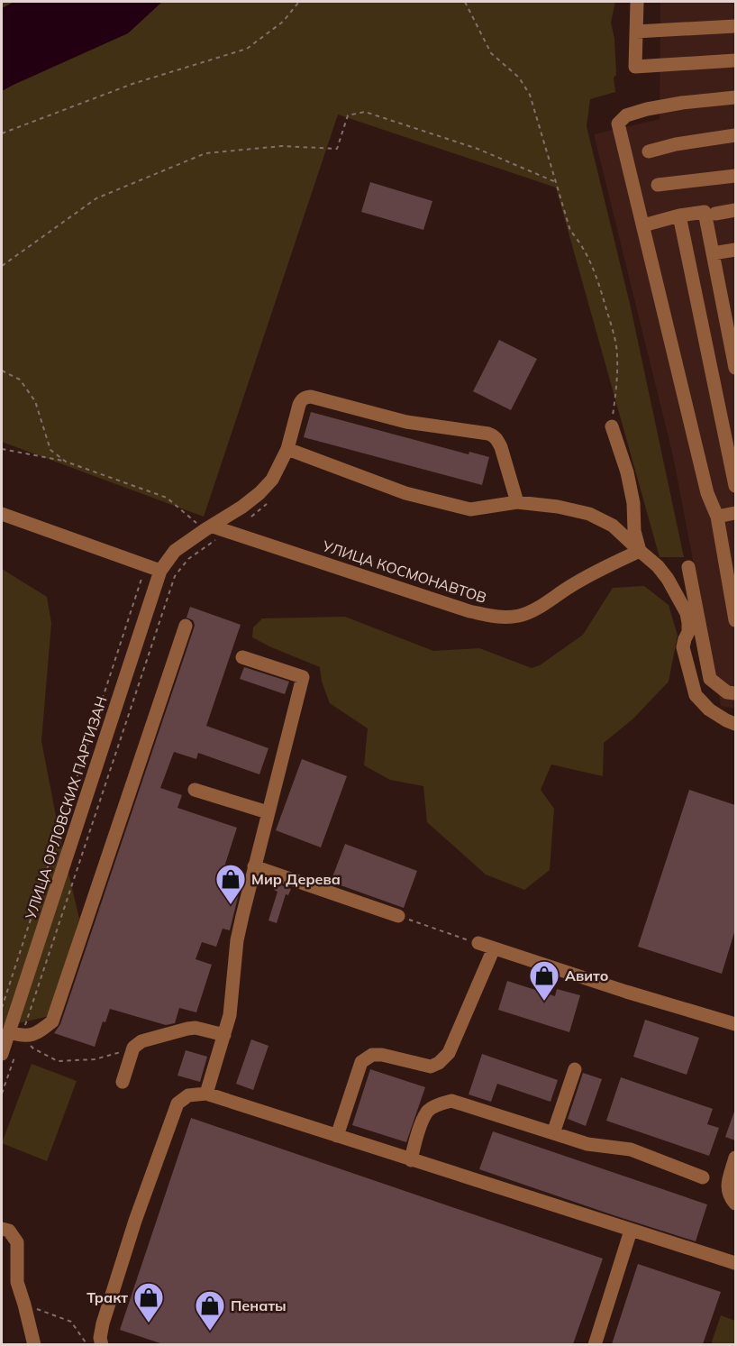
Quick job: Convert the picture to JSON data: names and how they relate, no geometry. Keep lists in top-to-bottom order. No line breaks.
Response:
{"streets":{"street":["УЛИЦА КОСМОНАВТОВ","УЛИЦА ОРЛОВСКИХ ПАРТИЗАН"]},"crossings":[["УЛИЦА КОСМОНАВТОВ","УЛИЦА ОРЛОВСКИХ ПАРТИЗАН"]],"places":{"shop":["Мир Дерева","Авито","Тракт","Пенаты"]}}
